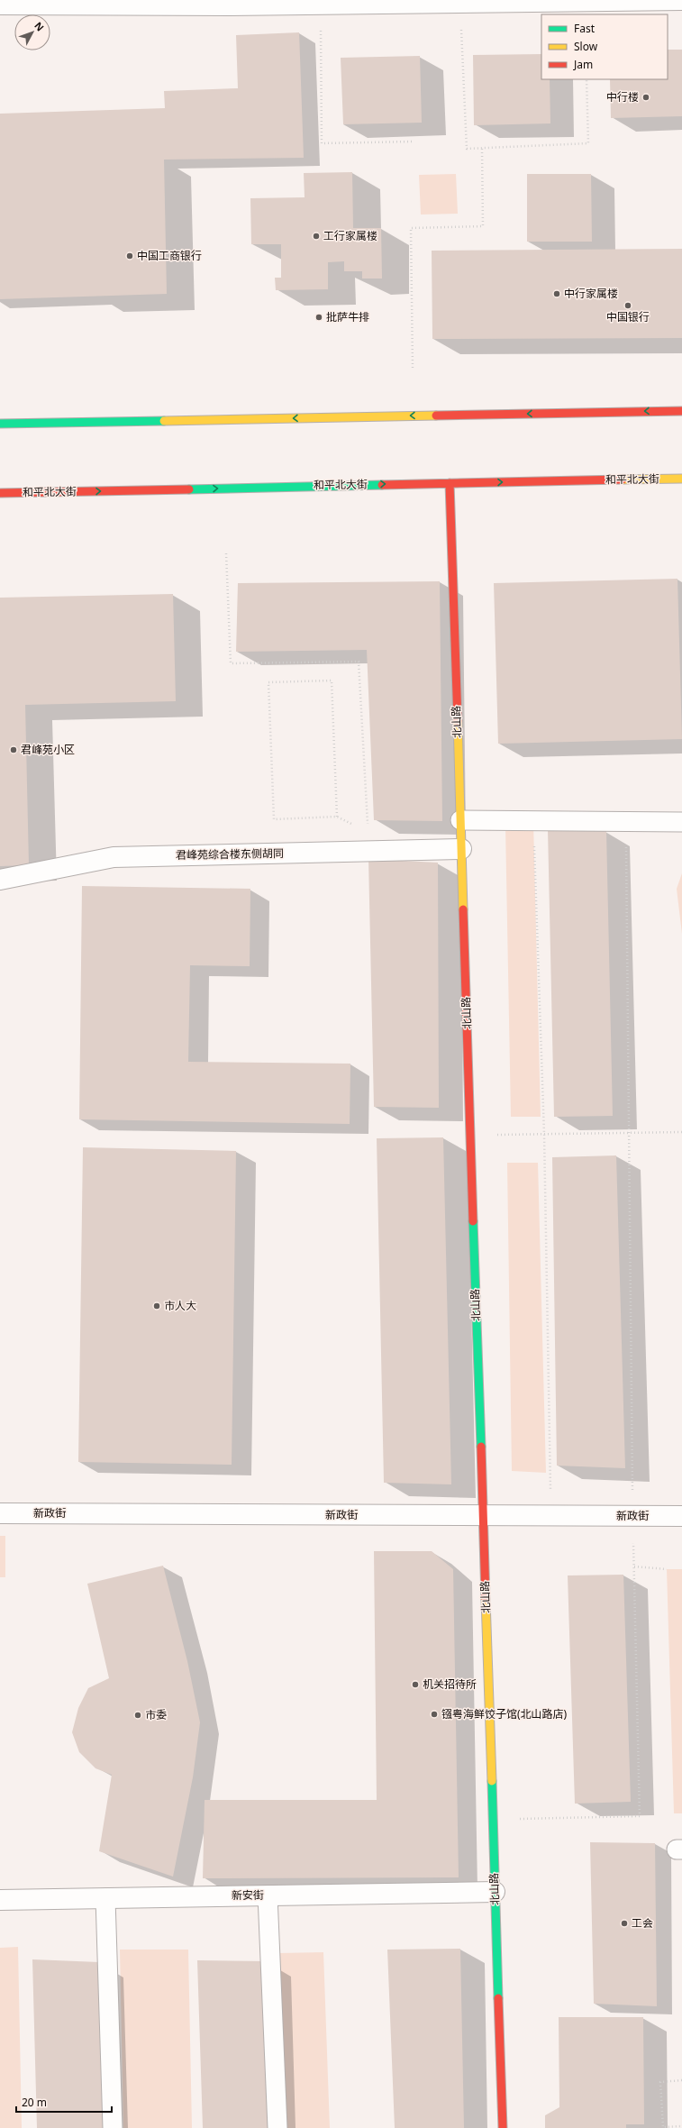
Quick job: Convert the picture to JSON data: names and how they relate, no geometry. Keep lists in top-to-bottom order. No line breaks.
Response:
{"streets":{"street":["和平北大街","北山路","君峰苑综合楼东侧胡同","新政街","新安街"]},"crossings":[["和平北大街","北山路"],["北山路","君峰苑综合楼东侧胡同"],["北山路","新政街"],["北山路","新安街"]],"places":["中行楼","工行家属楼","中国工商银行","中行家属楼","中国银行","批萨牛排","君峰苑小区","市人大","机关招待所","镪粤海鲜饺子馆(北山路店)","市委","工会"],"legend":["Fast","Slow","Jam"],"scale_bar":"20 m","north":"top right"}
